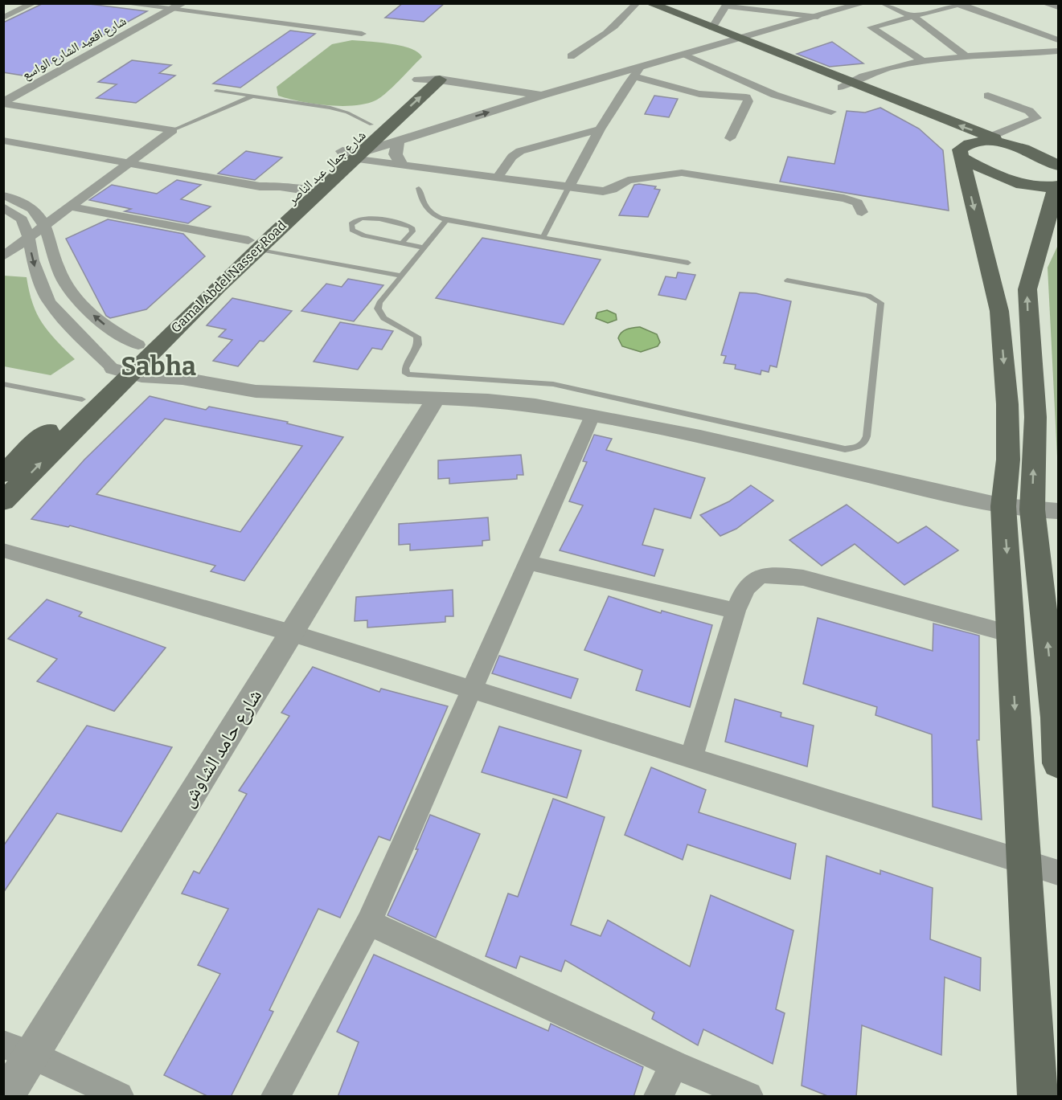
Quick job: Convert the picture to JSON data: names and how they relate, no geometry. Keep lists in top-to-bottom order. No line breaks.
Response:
{"streets":{"main road":["شارع جمال عبد الناصر","Gamal Abdel Nasser Road"],"street":["شارع اقعيد الشارع الواسع","شارع حامد الشاوش"]},"crossings":[["شارع جمال عبد الناصر","Gamal Abdel Nasser Road"]],"districts":["Sabha"]}
